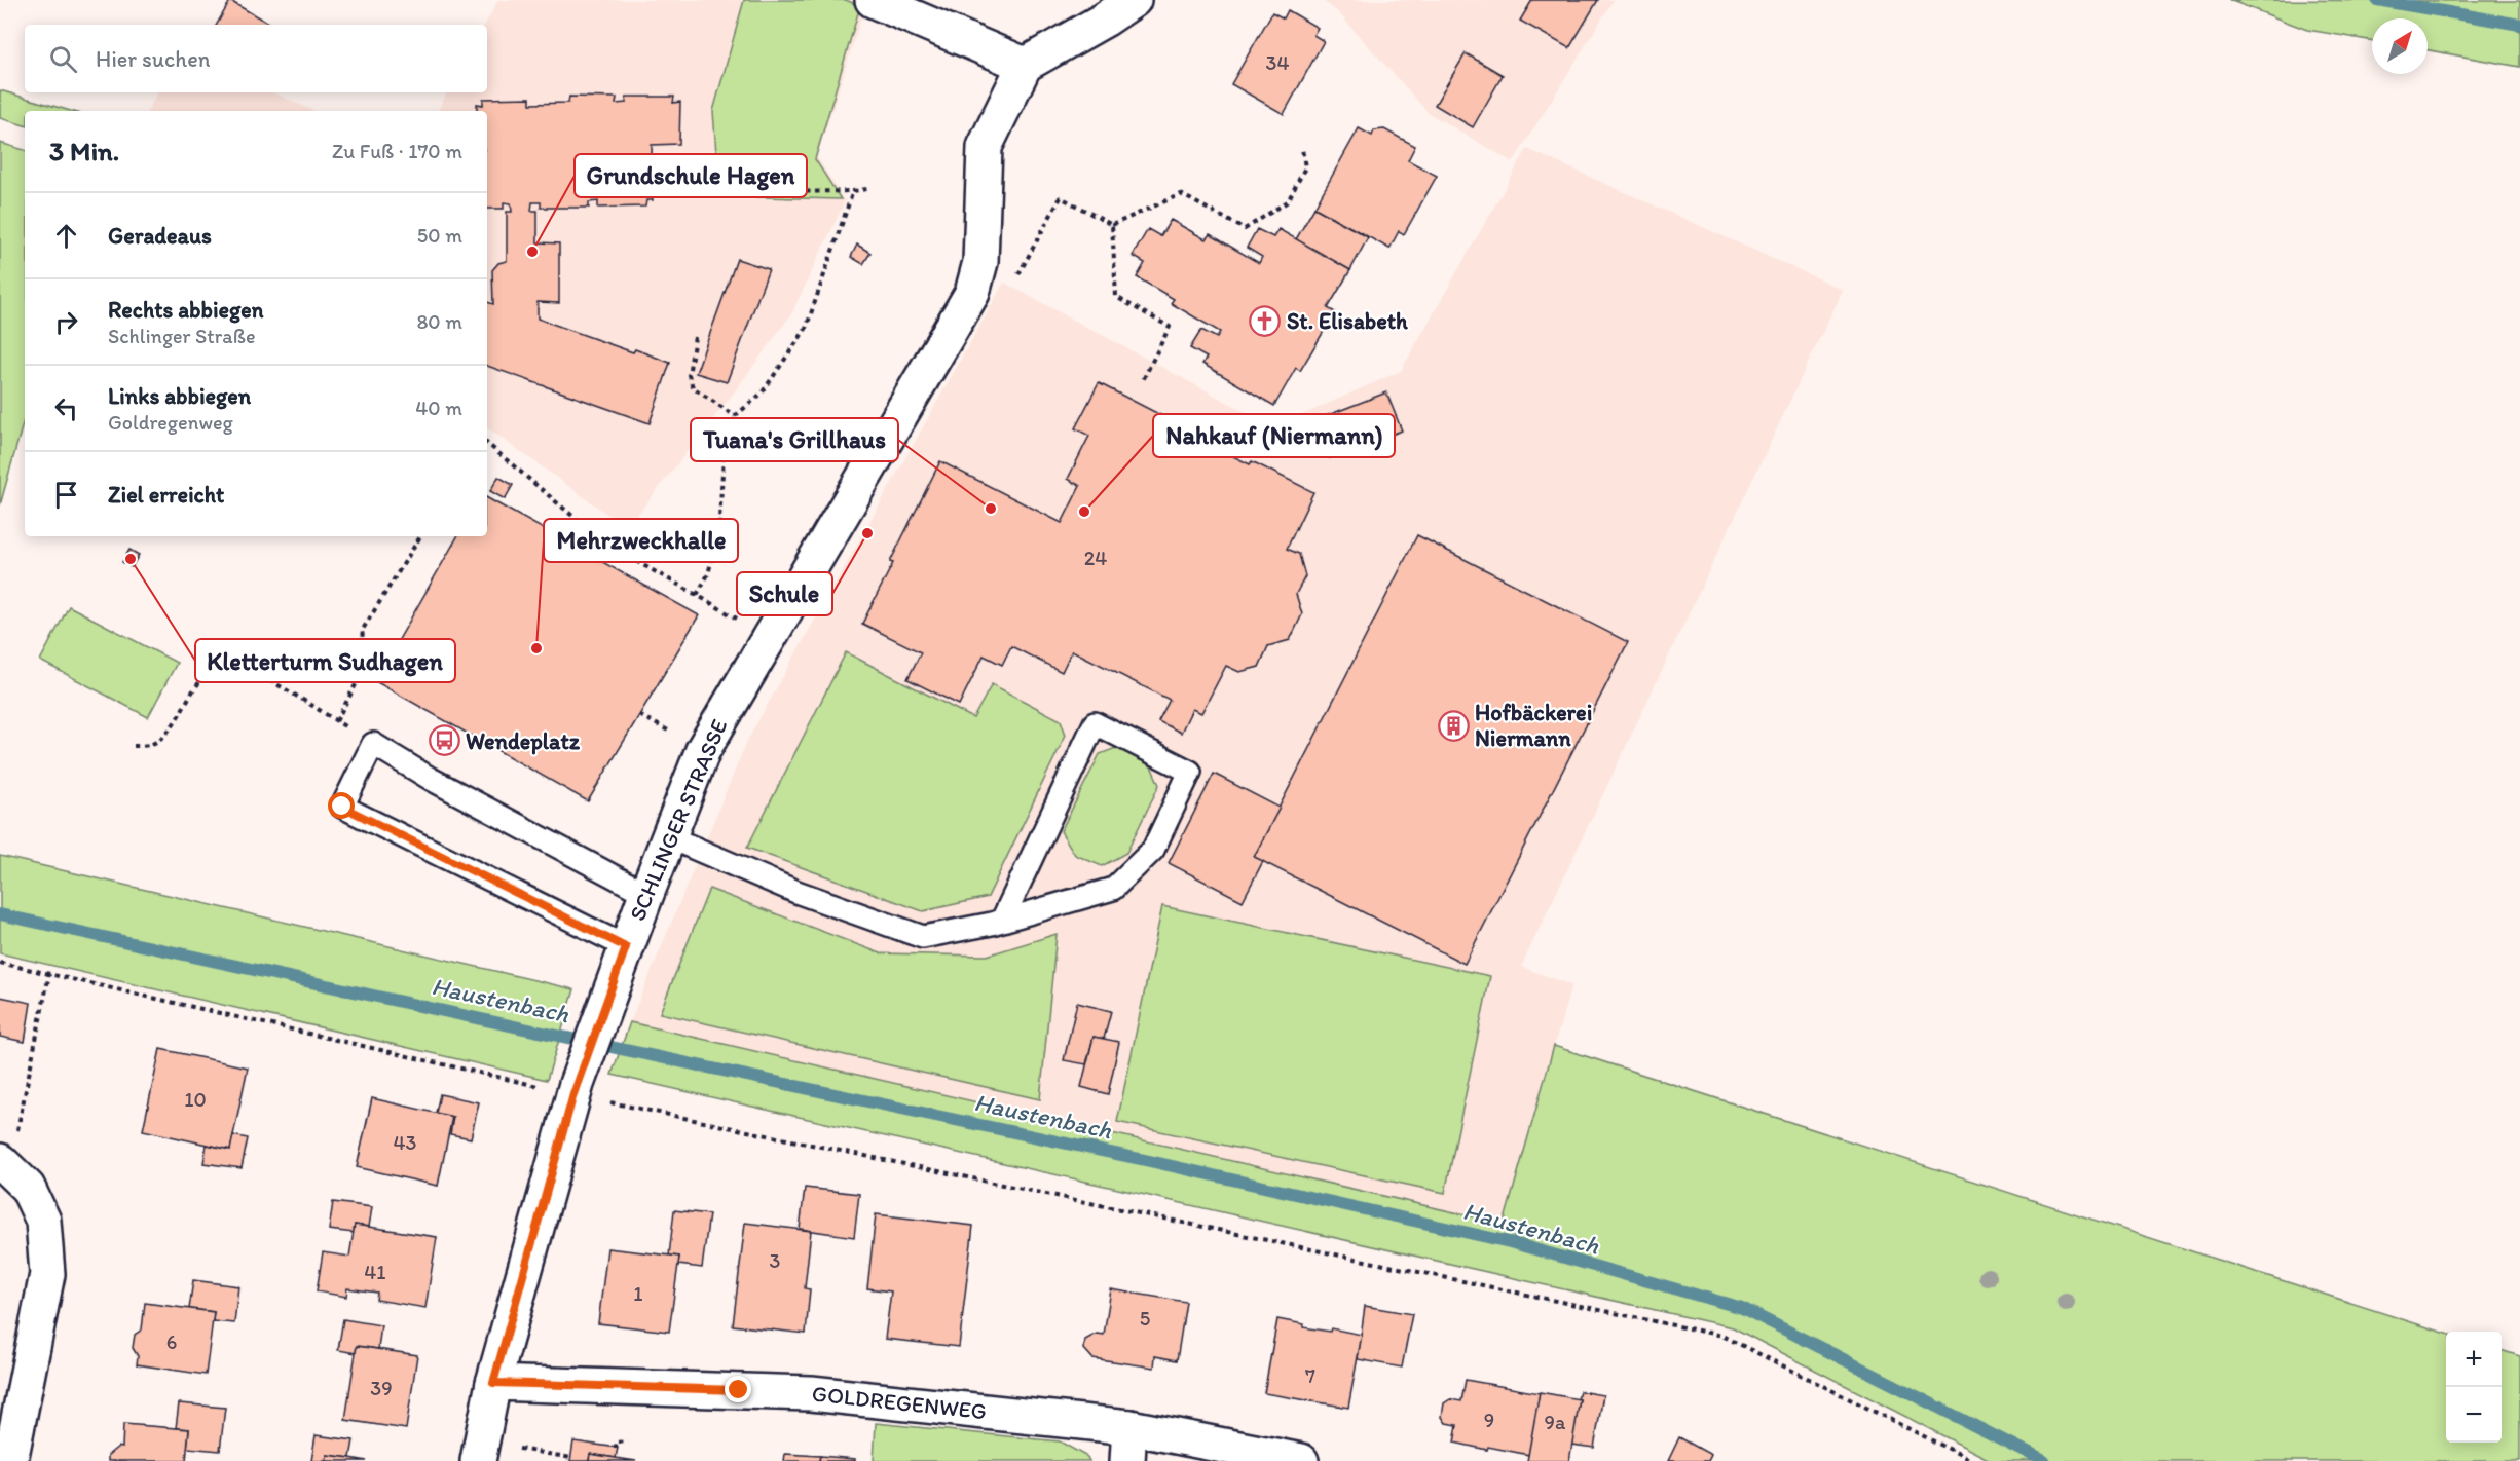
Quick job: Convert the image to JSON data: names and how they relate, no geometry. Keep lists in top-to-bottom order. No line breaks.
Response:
{"streets":{"street":["SCHLINGER STRASSE","GOLDREGENWEG"]},"crossings":[["SCHLINGER STRASSE","GOLDREGENWEG"]],"water":["Haustenbach"],"places":{"other":["Grundschule Hagen","Tuana's Grillhaus","Nahkauf (Niermann)","Schule","Kletterturm Sudhagen","Mehrzweckhalle"],"church":["St. Elisabeth"],"building":["Hofbäckerei Niermann"],"bus stop":["Wendeplatz"]},"house_numbers":["34","24","10","43","3","41","1","5","6","7","39","9","9a"],"north":"top right","page":{"search":"Hier suchen","heading":["3 Min.","Zu Fuß · 170 m"],"list":[["Geradeaus","50 m"],["Rechts abbiegen","Schlinger Straße","80 m"],["Links abbiegen","Goldregenweg","40 m"],"Ziel erreicht"],"map_buttons":["+","−"]}}
